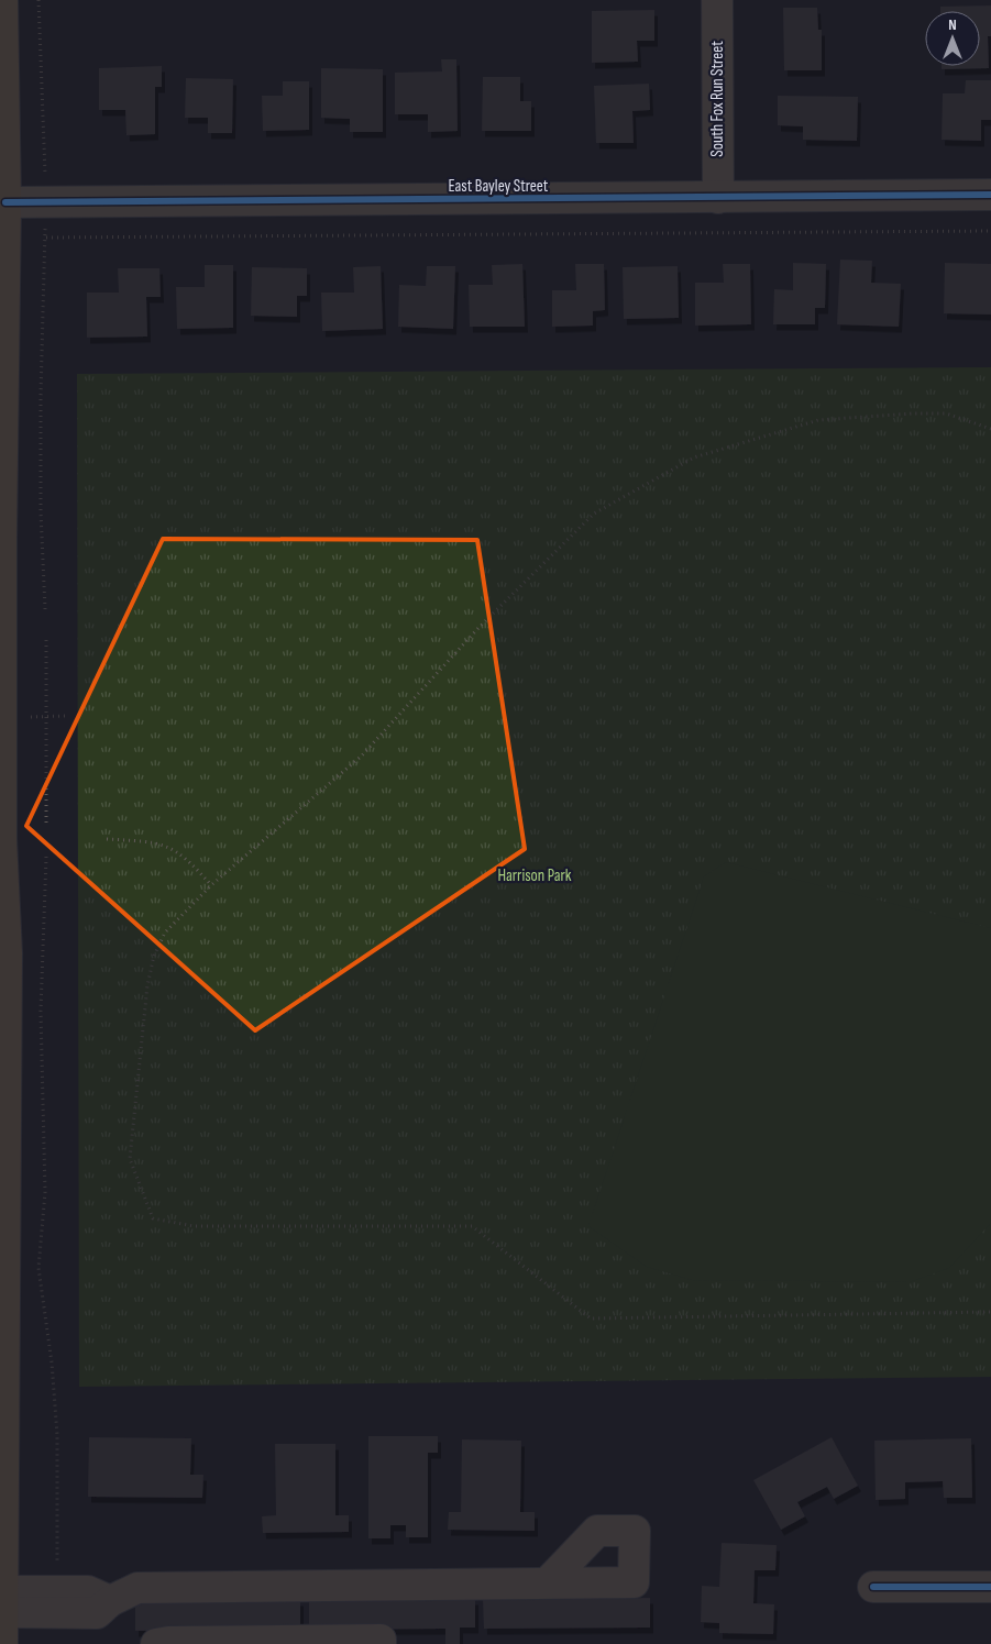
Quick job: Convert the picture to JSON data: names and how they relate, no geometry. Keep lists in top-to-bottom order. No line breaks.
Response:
{"streets":{"street":["South Fox Run Street","East Bayley Street"]},"crossings":[["South Fox Run Street","East Bayley Street"]],"parks":["Harrison Park"],"north":"top"}
